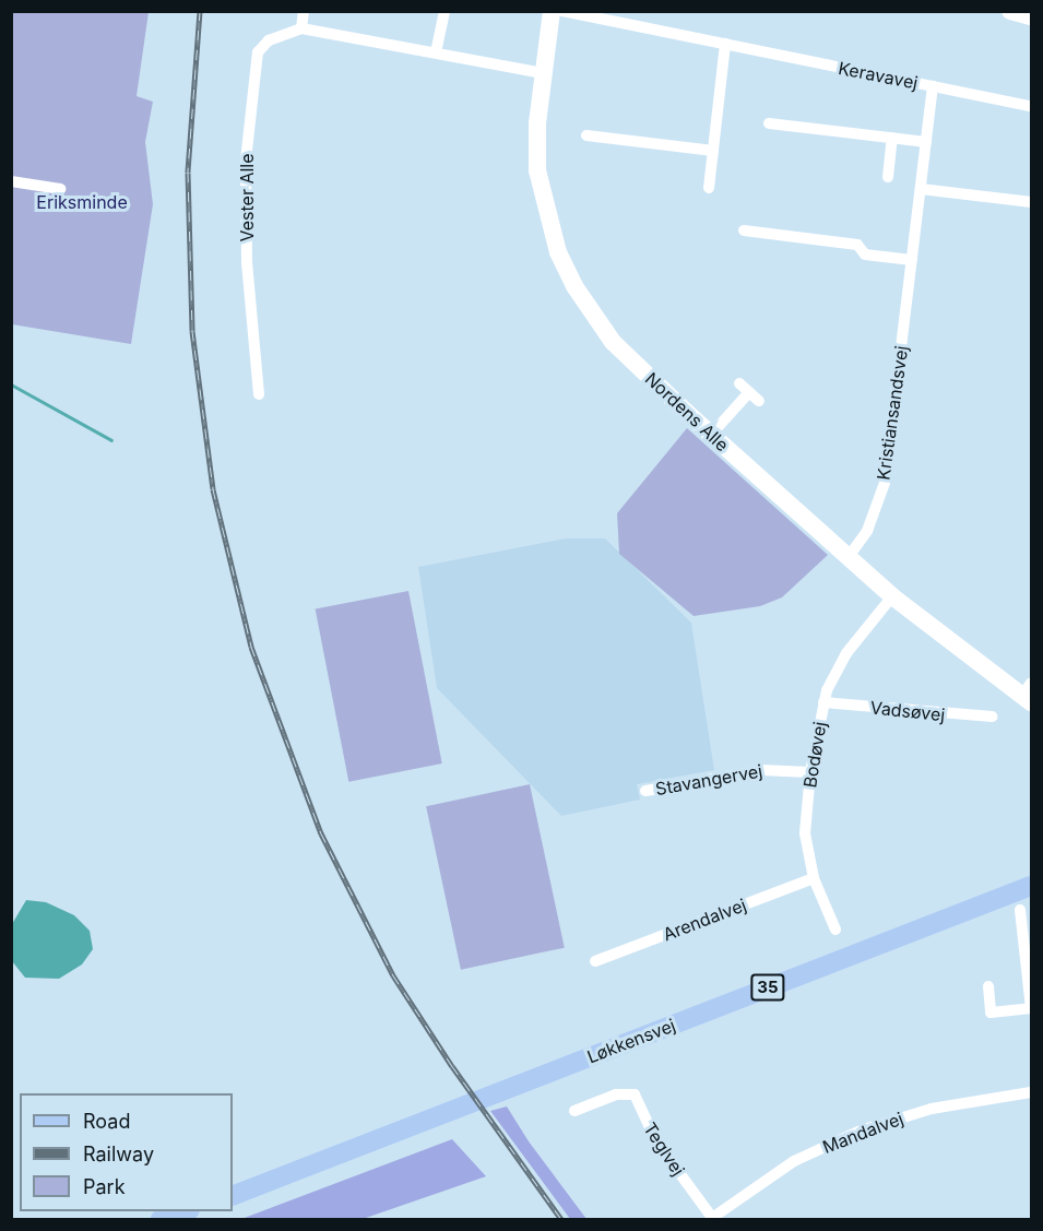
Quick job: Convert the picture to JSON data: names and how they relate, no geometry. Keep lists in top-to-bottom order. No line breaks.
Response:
{"streets":{"main road":["35","Løkkensvej"],"street":["Keravavej","Vester Alle","Nordens Alle","Kristiansandsvej","Vadsøvej","Bodøvej","Stavangervej","Arendalvej","Mandalvej","Teglvej"]},"crossings":[["Keravavej","Kristiansandsvej"],["Nordens Alle","Kristiansandsvej"],["Nordens Alle","Bodøvej"],["Vadsøvej","Bodøvej"],["Bodøvej","Stavangervej"],["Bodøvej","Arendalvej"],["Mandalvej","Teglvej"]],"parks":["Eriksminde"],"legend":["Road","Railway","Park"]}
